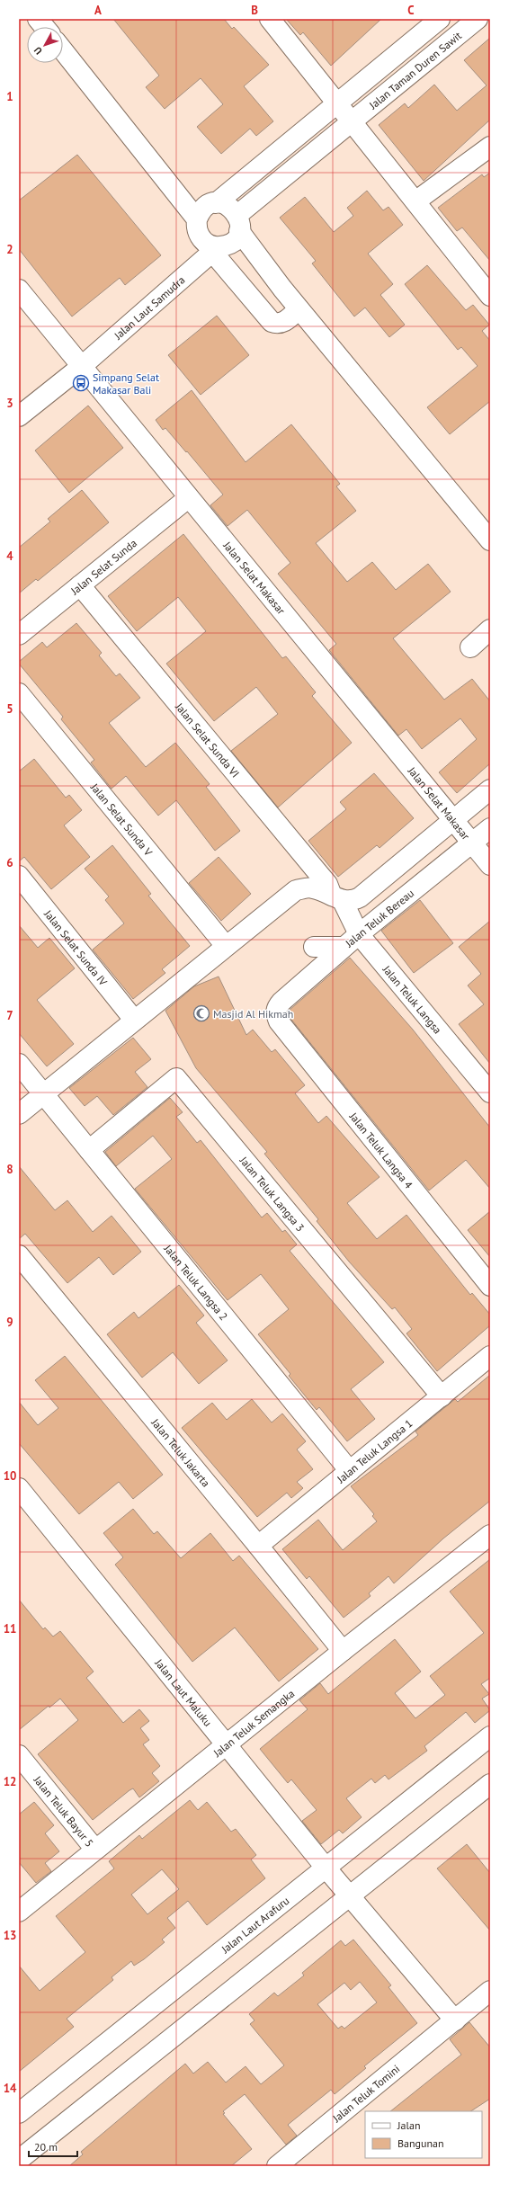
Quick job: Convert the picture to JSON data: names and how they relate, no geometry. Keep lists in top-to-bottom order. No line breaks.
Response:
{"streets":{"street":["Jalan Taman Duren Sawit","Jalan Laut Samudra","Jalan Selat Sunda","Jalan Selat Makasar","Jalan Selat Sunda VI","Jalan Selat Sunda V","Jalan Teluk Bereau","Jalan Selat Sunda IV","Jalan Teluk Langsa","Jalan Teluk Langsa 4","Jalan Teluk Langsa 3","Jalan Teluk Langsa 2","Jalan Teluk Langsa 1","Jalan Teluk Jakarta","Jalan Laut Maluku","Jalan Teluk Semangka","Jalan Teluk Bayur 5","Jalan Laut Arafuru","Jalan Teluk Tomini"]},"crossings":[["Jalan Taman Duren Sawit","Jalan Laut Samudra"],["Jalan Laut Samudra","Jalan Selat Makasar"],["Jalan Selat Sunda","Jalan Selat Makasar"],["Jalan Selat Sunda","Jalan Selat Sunda VI"],["Jalan Selat Makasar","Jalan Teluk Bereau"],["Jalan Selat Sunda VI","Jalan Teluk Langsa"],["Jalan Teluk Bereau","Jalan Teluk Langsa"],["Jalan Teluk Bereau","Jalan Teluk Langsa 4"],["Jalan Teluk Langsa 3","Jalan Teluk Langsa 2"],["Jalan Teluk Langsa 3","Jalan Teluk Langsa 1"],["Jalan Teluk Langsa 2","Jalan Teluk Langsa 1"],["Jalan Teluk Langsa 1","Jalan Teluk Jakarta"],["Jalan Teluk Jakarta","Jalan Teluk Semangka"],["Jalan Laut Maluku","Jalan Teluk Semangka"],["Jalan Laut Maluku","Jalan Laut Arafuru"],["Jalan Teluk Semangka","Jalan Teluk Bayur 5"]],"places":{"bus stop":["Simpang Selat Makasar Bali"],"mosque":["Masjid Al Hikmah"]},"legend":["Jalan","Bangunan"],"scale_bar":"20 m","north":"bottom left","grid":{"columns":["A","B","C"],"rows":["1","2","3","4","5","6","7","8","9","10","11","12","13","14"]}}
